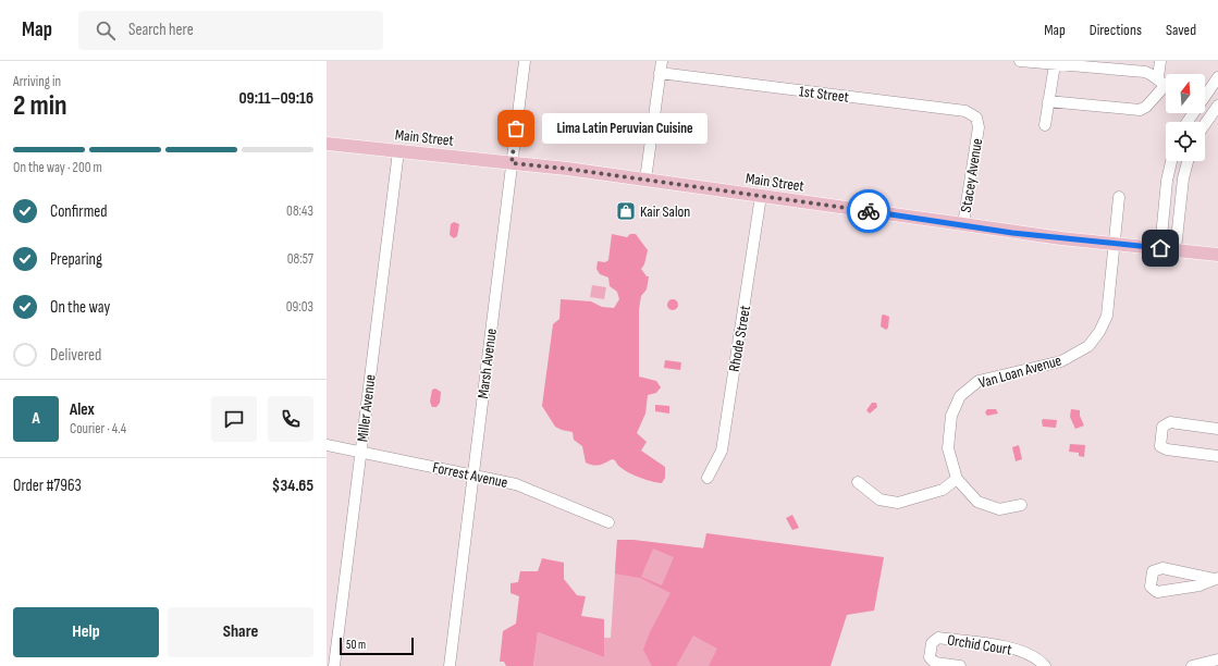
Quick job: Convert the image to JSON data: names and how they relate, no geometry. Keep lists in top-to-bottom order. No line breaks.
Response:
{"streets":{"main road":["Main Street"],"street":["1st Street","Stacey Avenue","Rhode Street","Marsh Avenue","Van Loan Avenue","Miller Avenue","Forrest Avenue","Orchid Court"]},"crossings":[["1st Street","Stacey Avenue"],["Main Street","Stacey Avenue"],["Main Street","Rhode Street"],["Main Street","Marsh Avenue"],["Main Street","Van Loan Avenue"],["Main Street","Miller Avenue"],["Marsh Avenue","Forrest Avenue"],["Miller Avenue","Forrest Avenue"]],"places":{"other":["Lima Latin Peruvian Cuisine"],"shop":["Kair Salon"]},"scale_bar":"50 m","north":"top","page":{"header":"Map","search":"Search here","nav":["Map","Directions","Saved"],"heading":["2 min","Arriving in","09:11–09:16"],"panel":["Alex","Courier · 4.4","Order #7963","$34.65"],"bubble":"Lima Latin Peruvian Cuisine","bar":"On the way · 200 m","list":[["Confirmed","08:43"],["Preparing","08:57"],["On the way","09:03"],"Delivered"],"round":"A","buttons":["Help","Share"],"scale":"50 m"}}
